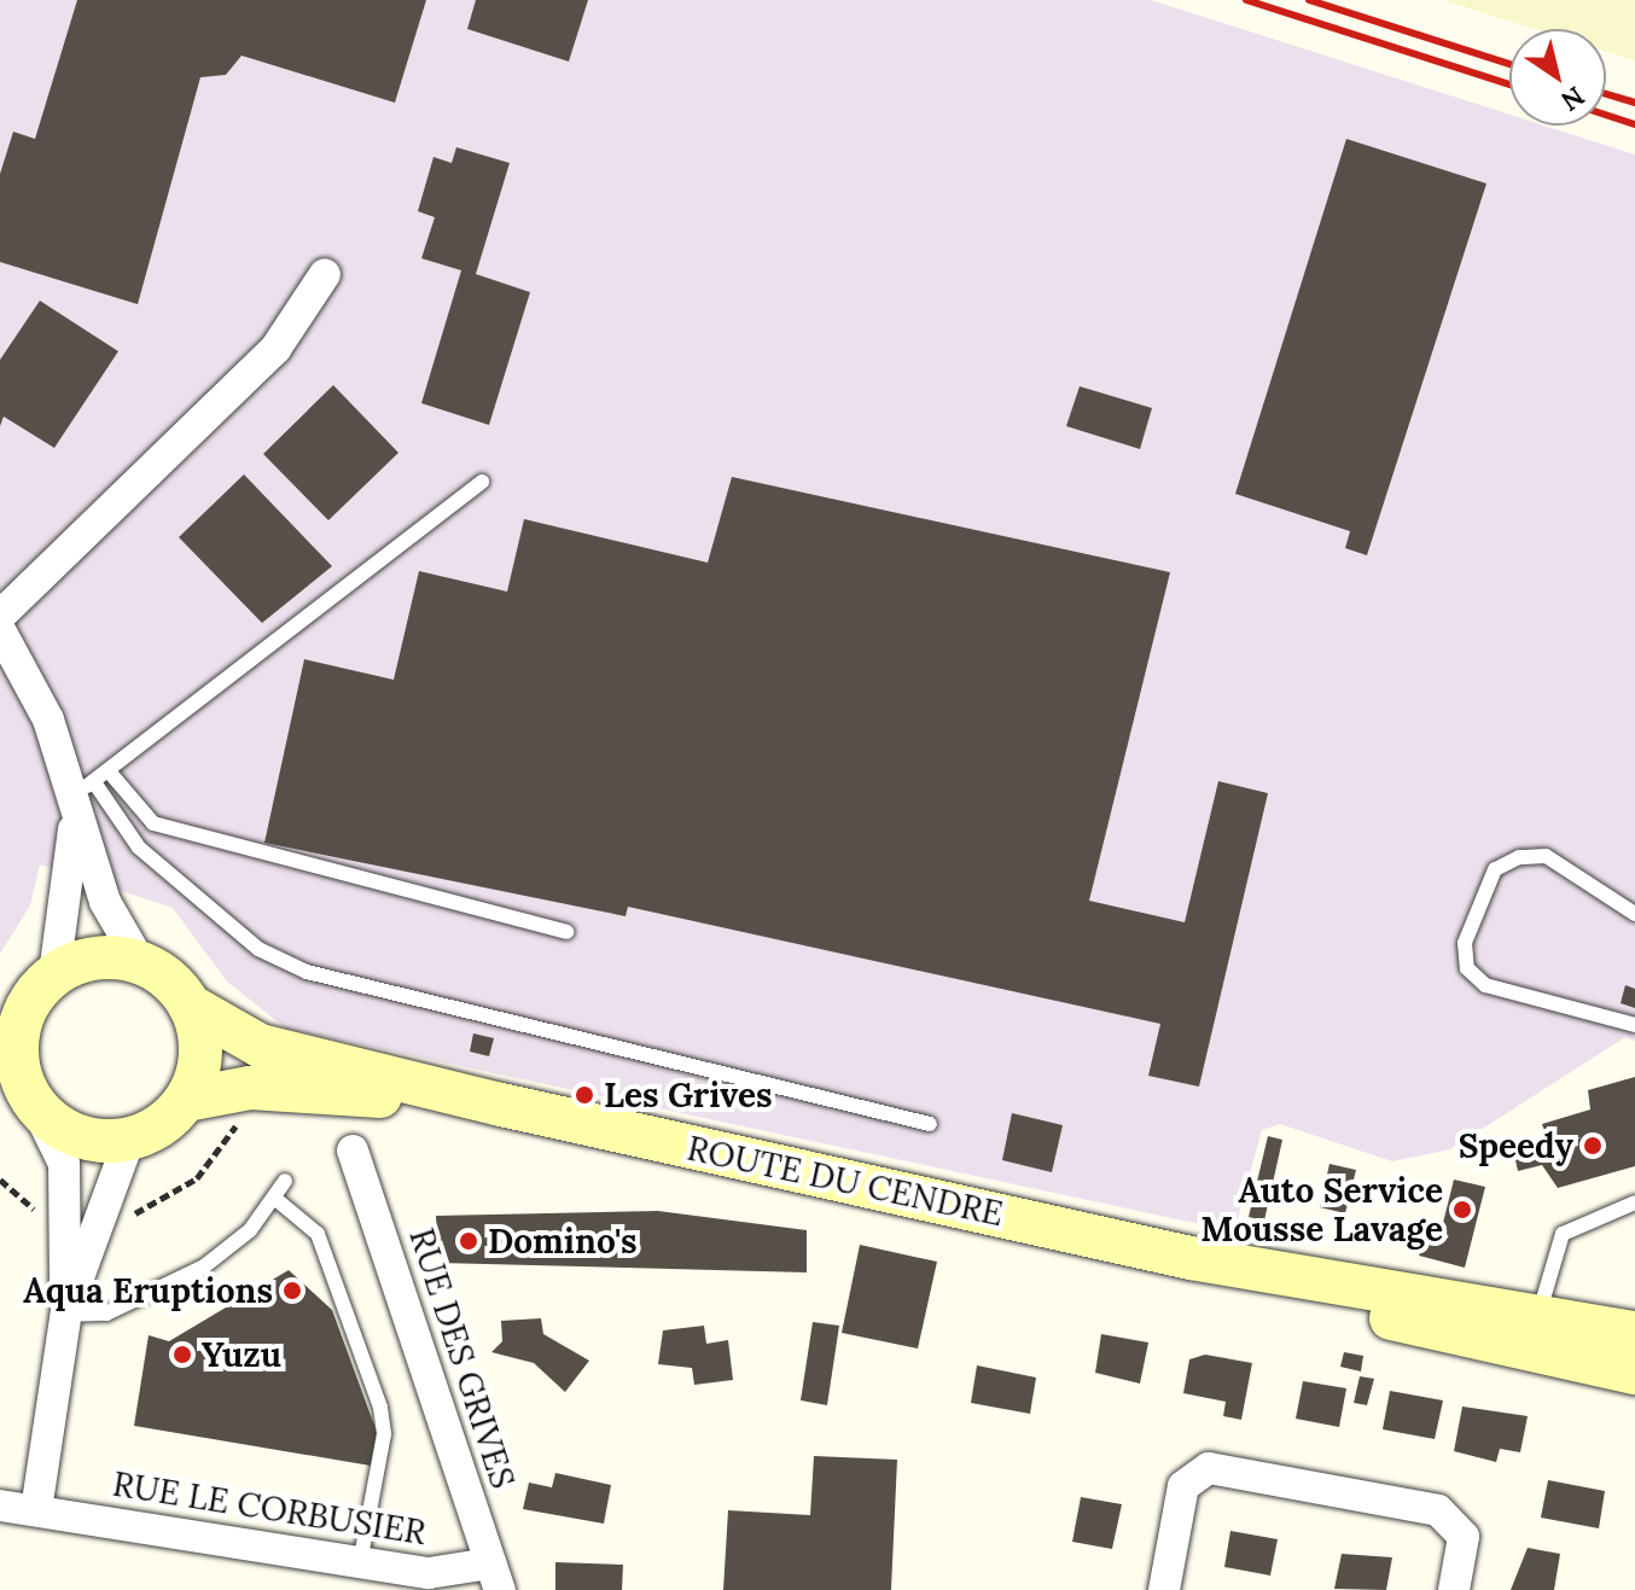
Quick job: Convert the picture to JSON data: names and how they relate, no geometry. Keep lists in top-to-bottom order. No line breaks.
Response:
{"streets":{"main road":["ROUTE DU CENDRE"],"street":["RUE DES GRIVES","RUE LE CORBUSIER"]},"crossings":[["RUE DES GRIVES","RUE LE CORBUSIER"]],"places":["Les Grives","Speedy","Auto Service Mousse Lavage","Domino's","Aqua Eruptions","Yuzu"],"north":"bottom right"}
